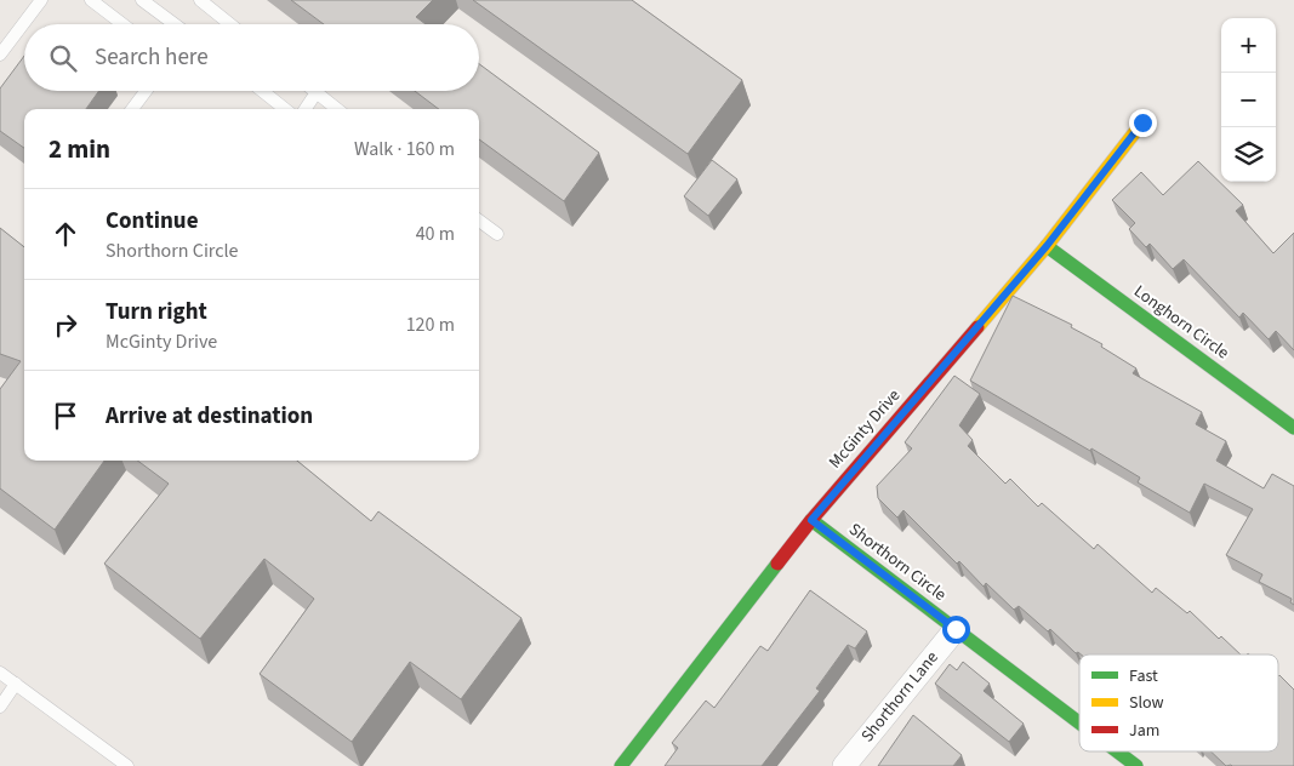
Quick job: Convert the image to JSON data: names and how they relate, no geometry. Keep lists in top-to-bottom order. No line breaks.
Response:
{"streets":{"street":["Longhorn Circle","McGinty Drive","Shorthorn Circle","Shorthorn Lane"]},"crossings":[["Longhorn Circle","McGinty Drive"],["McGinty Drive","Shorthorn Circle"],["Shorthorn Circle","Shorthorn Lane"]],"legend":["Fast","Slow","Jam"],"page":{"map_buttons":["+","−"],"search":"Search here","heading":["2 min","Walk · 160 m"],"list":[["Continue","Shorthorn Circle","40 m"],["Turn right","McGinty Drive","120 m"],"Arrive at destination"]}}
